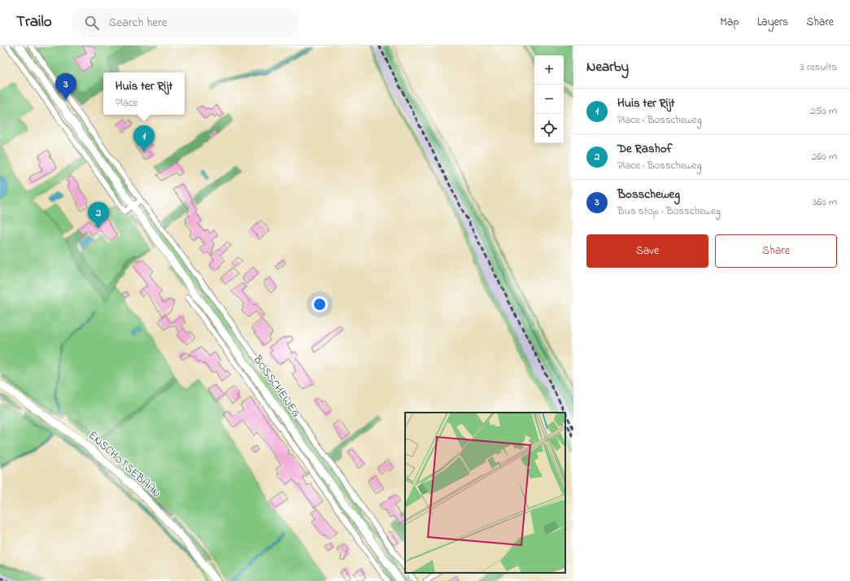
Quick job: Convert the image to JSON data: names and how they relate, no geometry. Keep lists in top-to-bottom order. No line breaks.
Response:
{"streets":{"main road":["BOSSCHEWEG","ENSCHOTSEBAAN"]},"page":{"header":"Trailo","search":"Search here","nav":["Map","Layers","Share"],"heading":["Nearby","3 results"],"map_buttons":["+","−"],"popup":["Huis ter Rijt","Place"],"pins":["3","1","2"],"list":[{"mark":"1","name":"Huis ter Rijt","note":"Place · Bosscheweg","value":"250 m"},{"mark":"2","name":"De Rashof","note":"Place · Bosscheweg","value":"260 m"},{"mark":"3","name":"Bosscheweg","note":"Bus stop · Bosscheweg","value":"360 m"}],"buttons":["Save","Share"]}}
